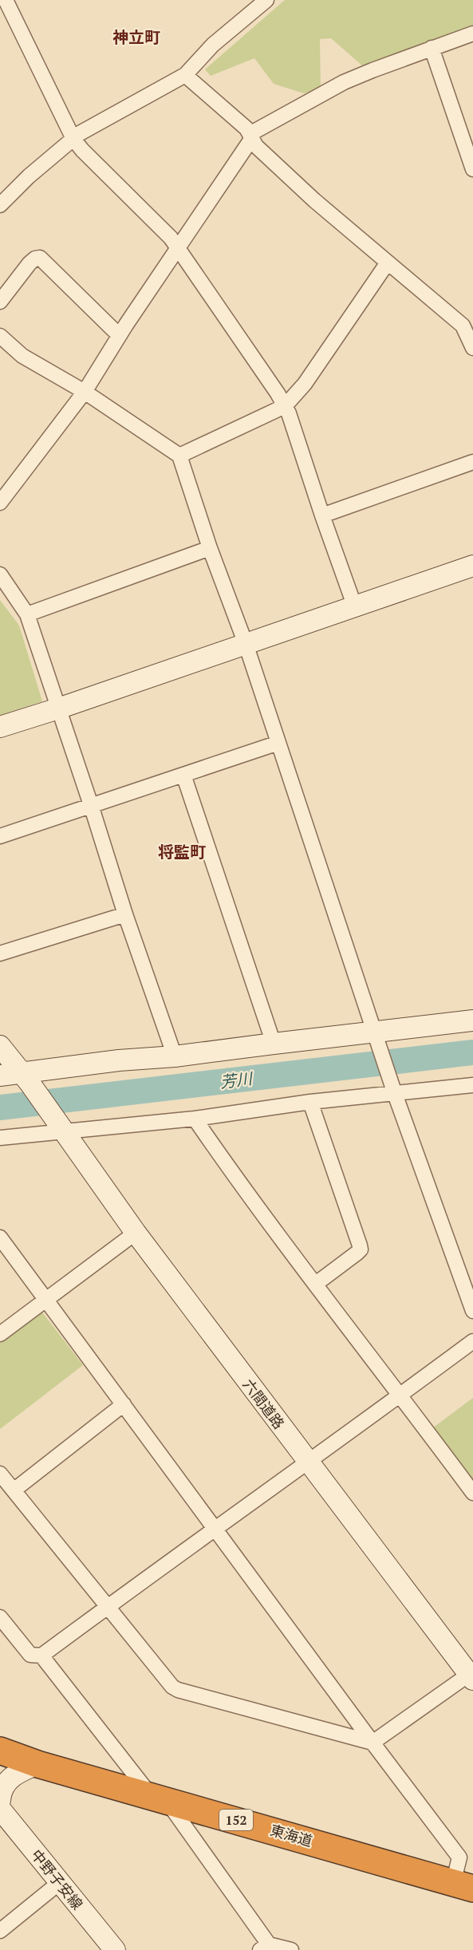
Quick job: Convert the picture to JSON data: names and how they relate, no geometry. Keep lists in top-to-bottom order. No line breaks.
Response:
{"streets":{"highway":["152","東海道"],"street":["六間道路","中野子安線"]},"districts":["神立町","将監町"],"water":["芳川"]}
